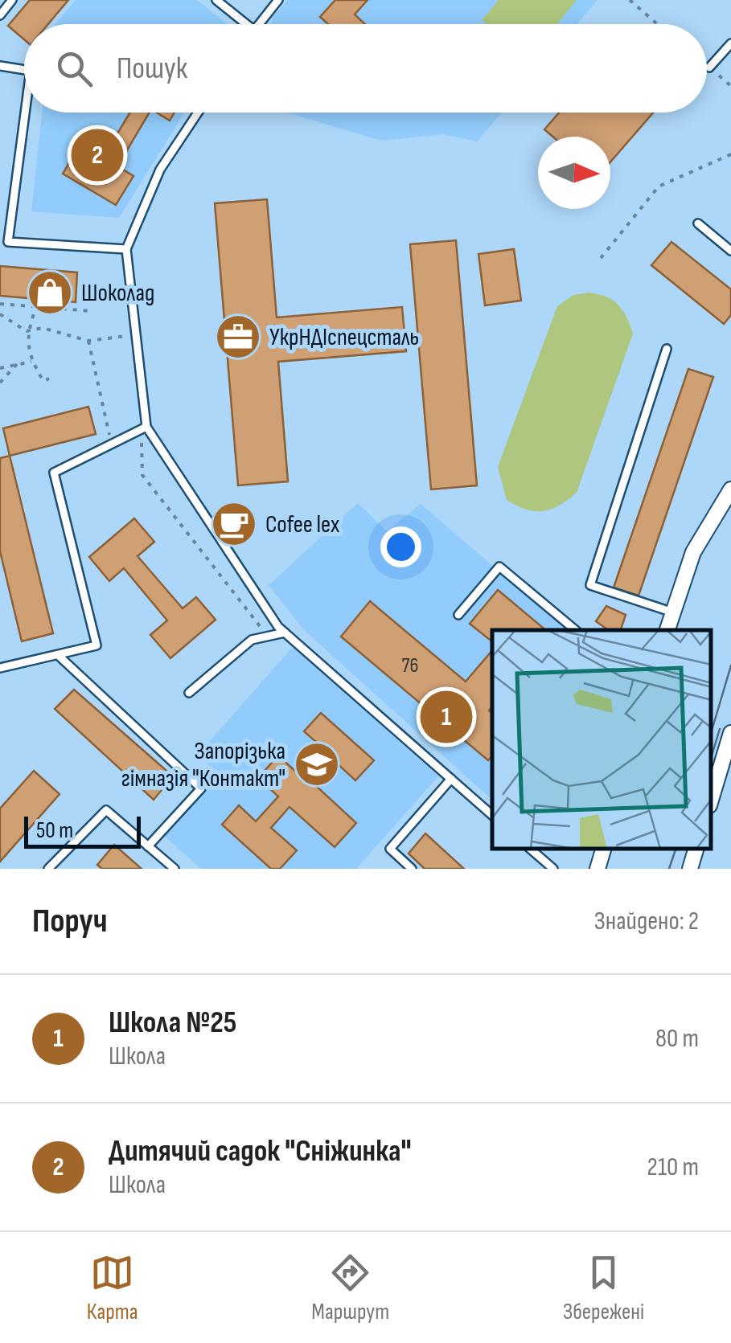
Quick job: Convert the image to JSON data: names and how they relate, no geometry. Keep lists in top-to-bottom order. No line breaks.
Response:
{"places":{"shop":["Шоколад"],"office":["УкрНДІспецсталь"],"cafe":["Cofee lex"],"school or university":["Запорізька гімназія \"Контакт\""]},"house_numbers":["76"],"scale_bar":"50 m","north":"right","page":{"search":"Пошук","pins":["2","1"],"scale":"50 m","heading":["Поруч","Знайдено: 2"],"list":[{"mark":"1","name":"Школа №25","note":"Школа","value":"80 m"},{"mark":"2","name":"Дитячий садок \"Сніжинка\"","note":"Школа","value":"210 m"}],"nav":["Карта","Маршрут","Збережені"]}}
